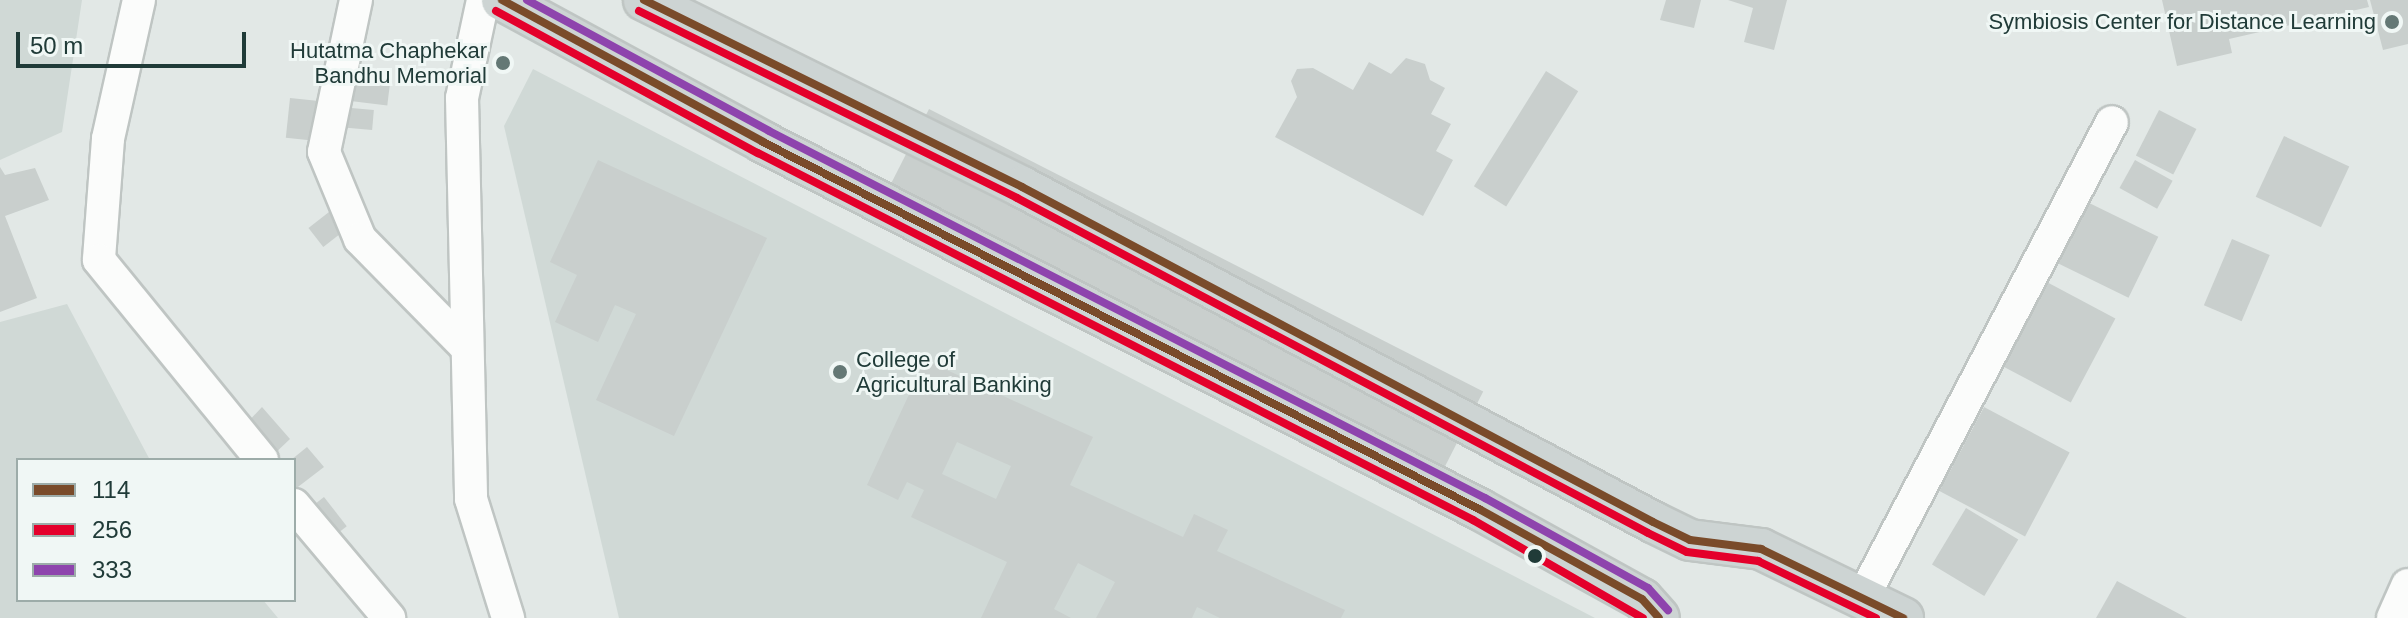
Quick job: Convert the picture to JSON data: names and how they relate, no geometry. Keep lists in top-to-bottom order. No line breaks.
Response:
{"places":["Symbiosis Center for Distance Learning","Hutatma Chaphekar Bandhu Memorial","College of Agricultural Banking"],"lines":["transit line 114","transit line 333","transit line 256"],"legend":["114","256","333"],"scale_bar":"50 m"}
